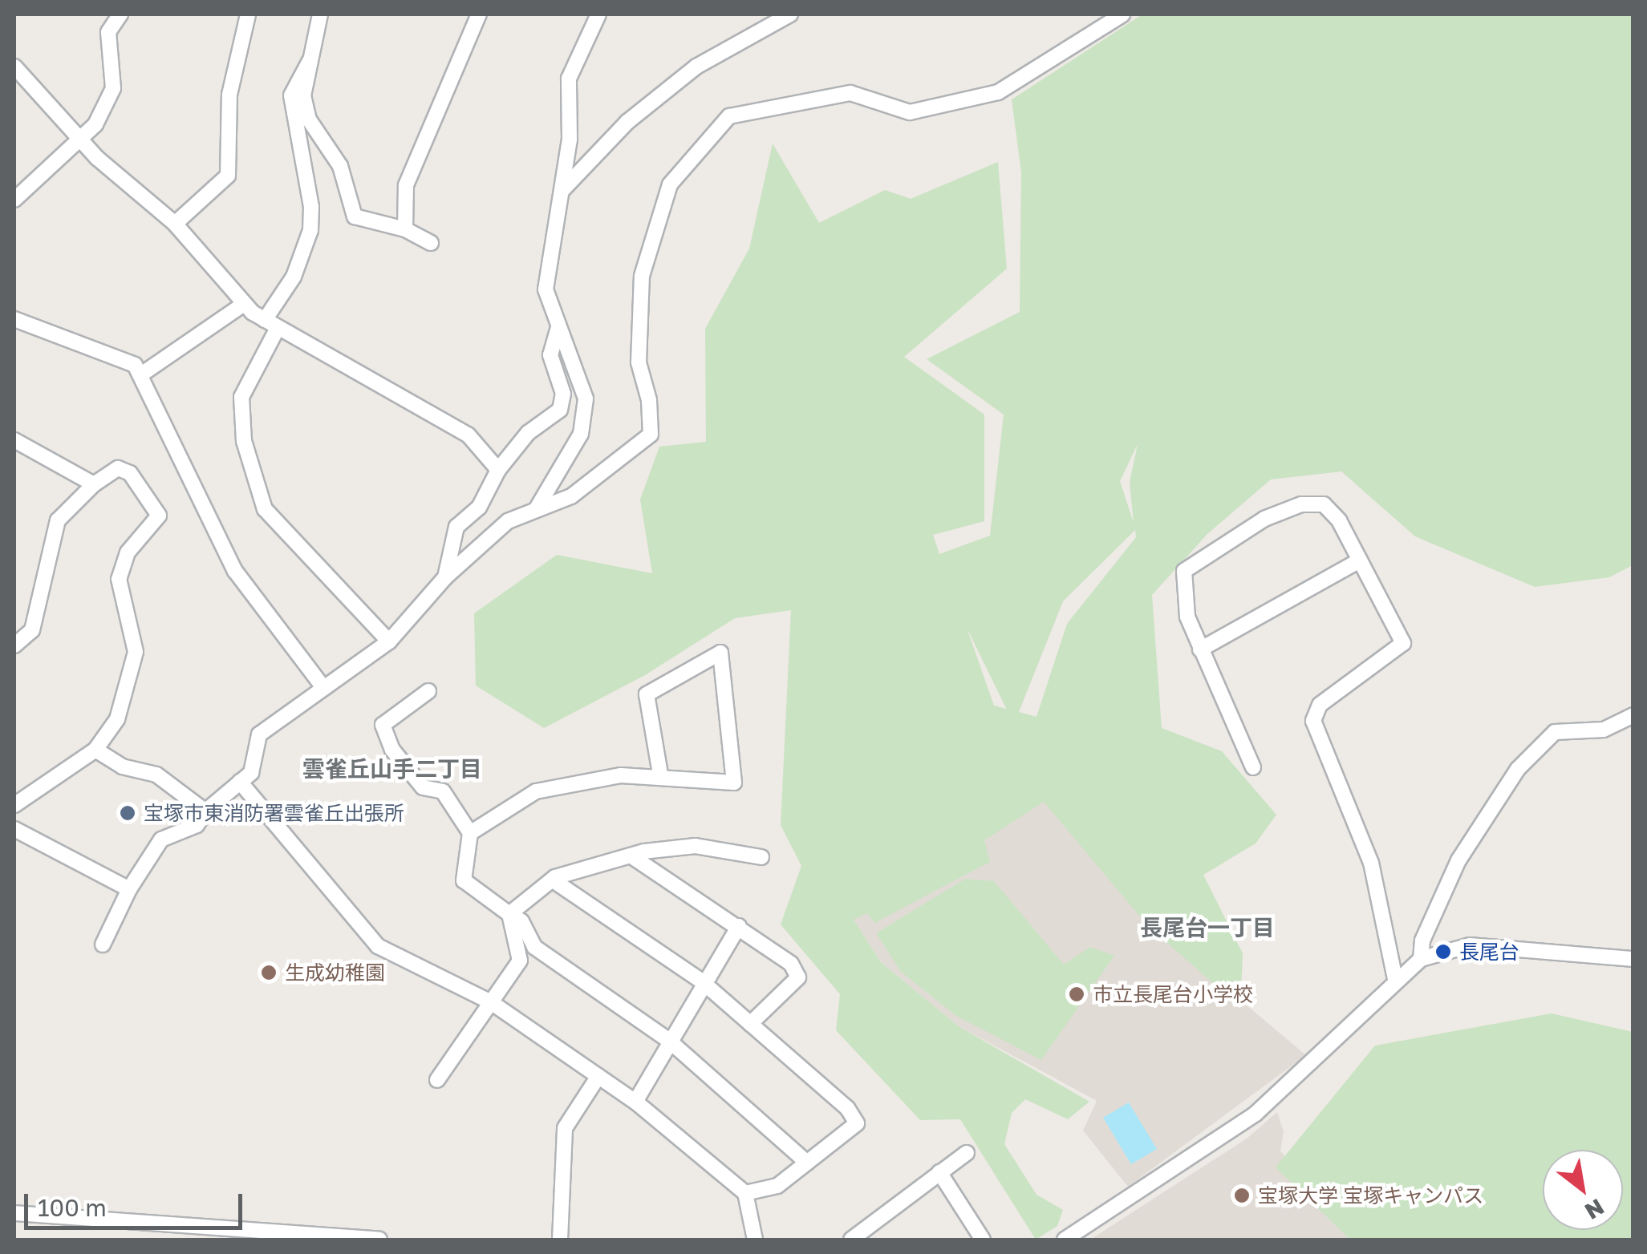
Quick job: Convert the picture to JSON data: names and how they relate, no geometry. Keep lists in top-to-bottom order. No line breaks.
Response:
{"districts":["雲雀丘山手二丁目","長尾台一丁目"],"places":["宝塚市東消防署雲雀丘出張所","長尾台","生成幼稚園","市立長尾台小学校","宝塚大学 宝塚キャンパス"],"scale_bar":"100 m","north":"bottom right"}
